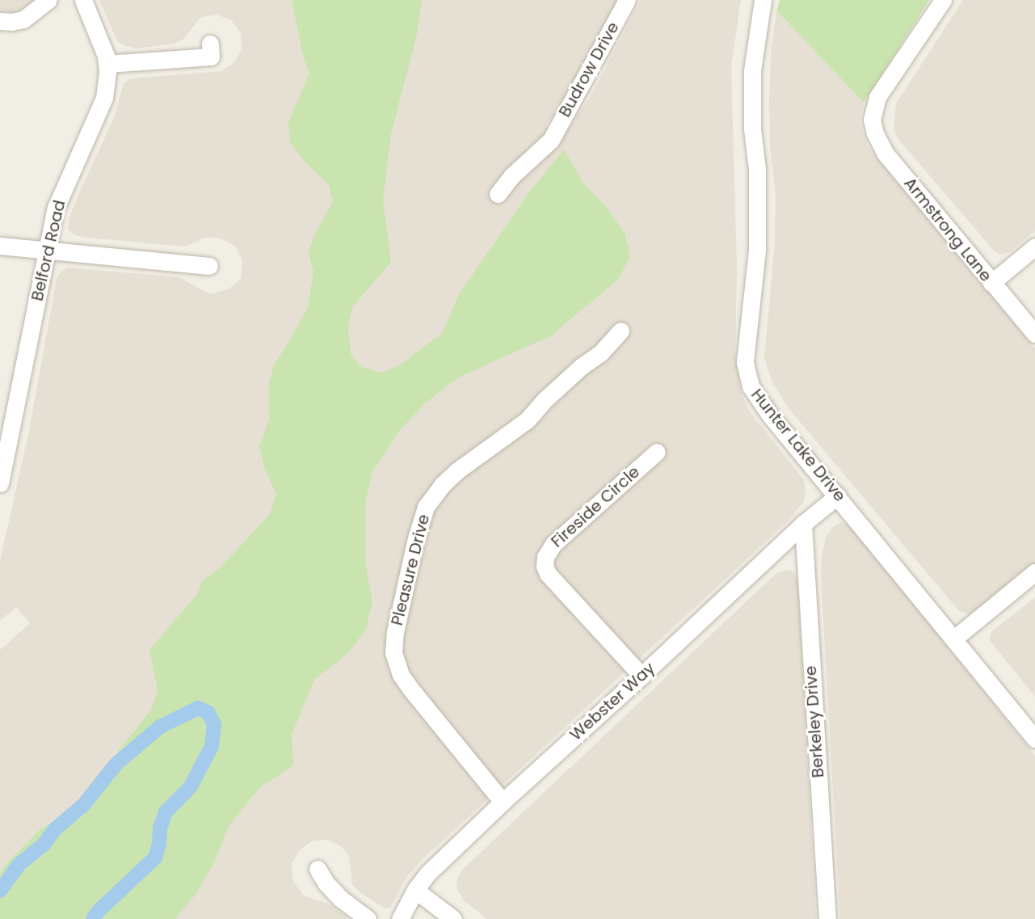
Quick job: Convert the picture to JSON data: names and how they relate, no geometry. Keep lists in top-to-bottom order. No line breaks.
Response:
{"streets":{"street":["Budrow Drive","Armstrong Lane","Belford Road","Hunter Lake Drive","Fireside Circle","Pleasure Drive","Webster Way","Berkeley Drive"]},"crossings":[["Hunter Lake Drive","Webster Way"],["Fireside Circle","Webster Way"],["Pleasure Drive","Webster Way"],["Webster Way","Berkeley Drive"]]}
